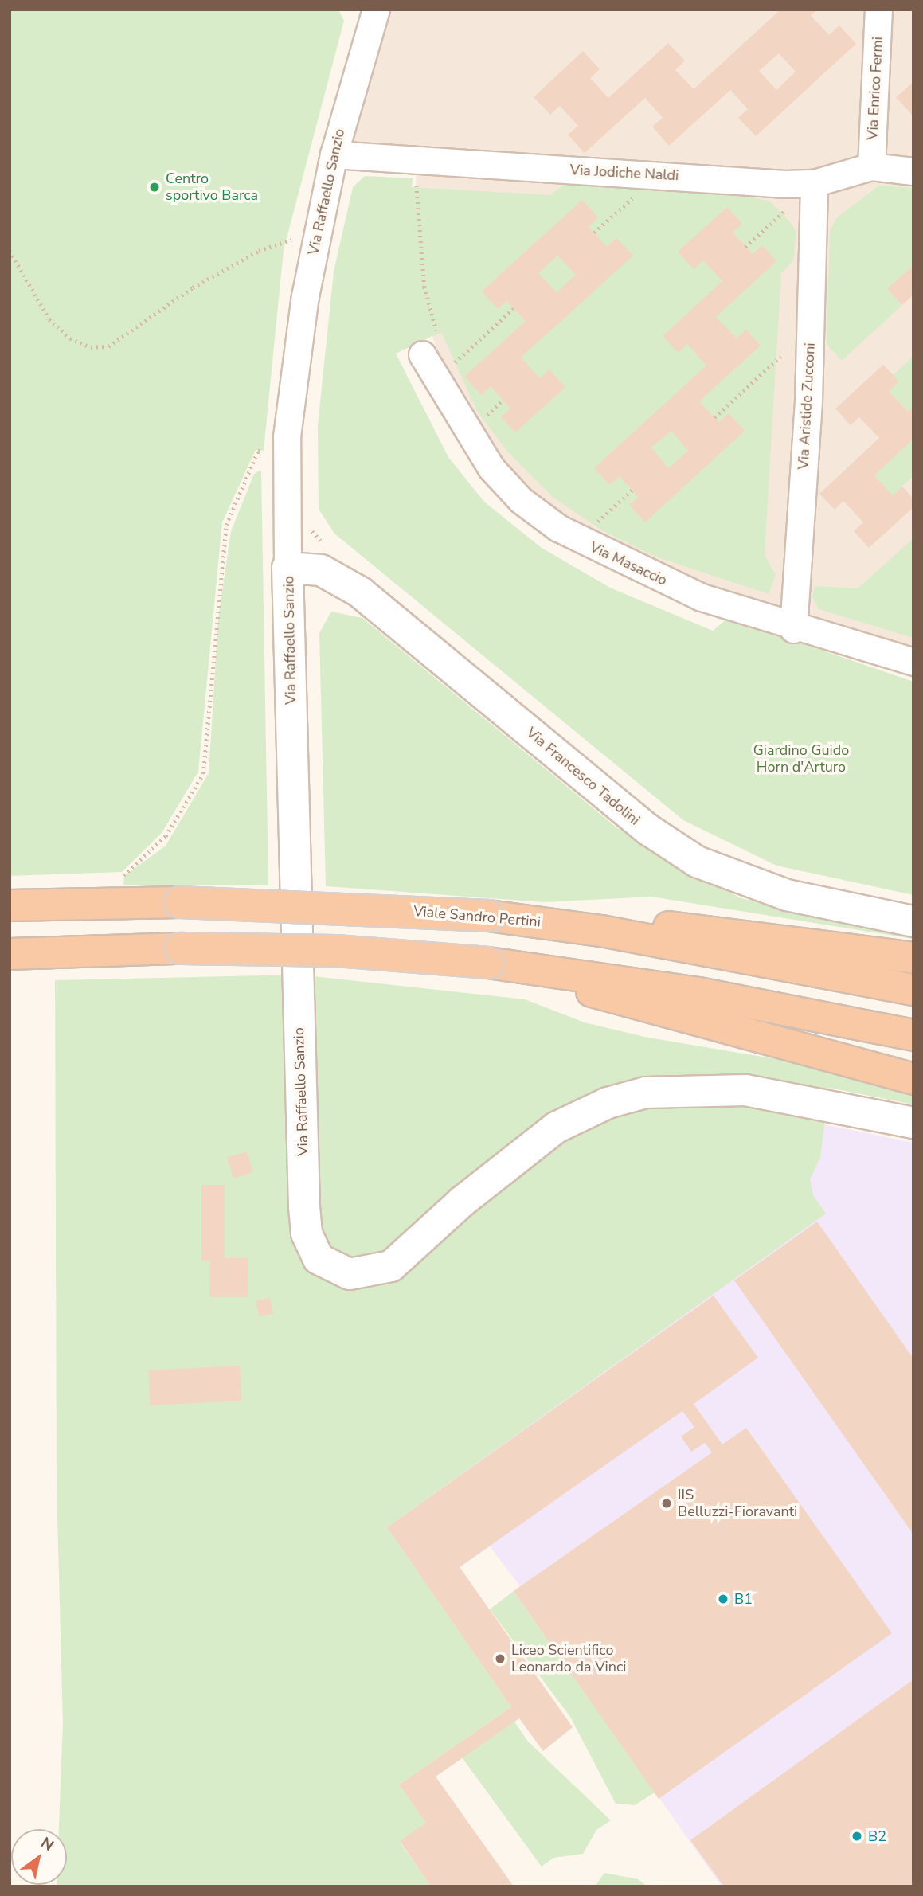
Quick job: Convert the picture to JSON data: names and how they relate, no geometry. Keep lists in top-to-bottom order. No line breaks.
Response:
{"streets":{"highway":["Viale Sandro Pertini"],"street":["Via Enrico Fermi","Via Jodiche Naldi","Via Raffaello Sanzio","Via Aristide Zucconi","Via Masaccio","Via Francesco Tadolini"]},"crossings":[["Via Enrico Fermi","Via Jodiche Naldi"],["Via Jodiche Naldi","Via Raffaello Sanzio"],["Via Jodiche Naldi","Via Aristide Zucconi"],["Via Raffaello Sanzio","Via Francesco Tadolini"],["Via Aristide Zucconi","Via Masaccio"]],"parks":["Giardino Guido Horn d'Arturo"],"places":["Centro sportivo Barca","IIS Belluzzi-Fioravanti","B1","Liceo Scientifico Leonardo da Vinci","B2"],"north":"top right"}
